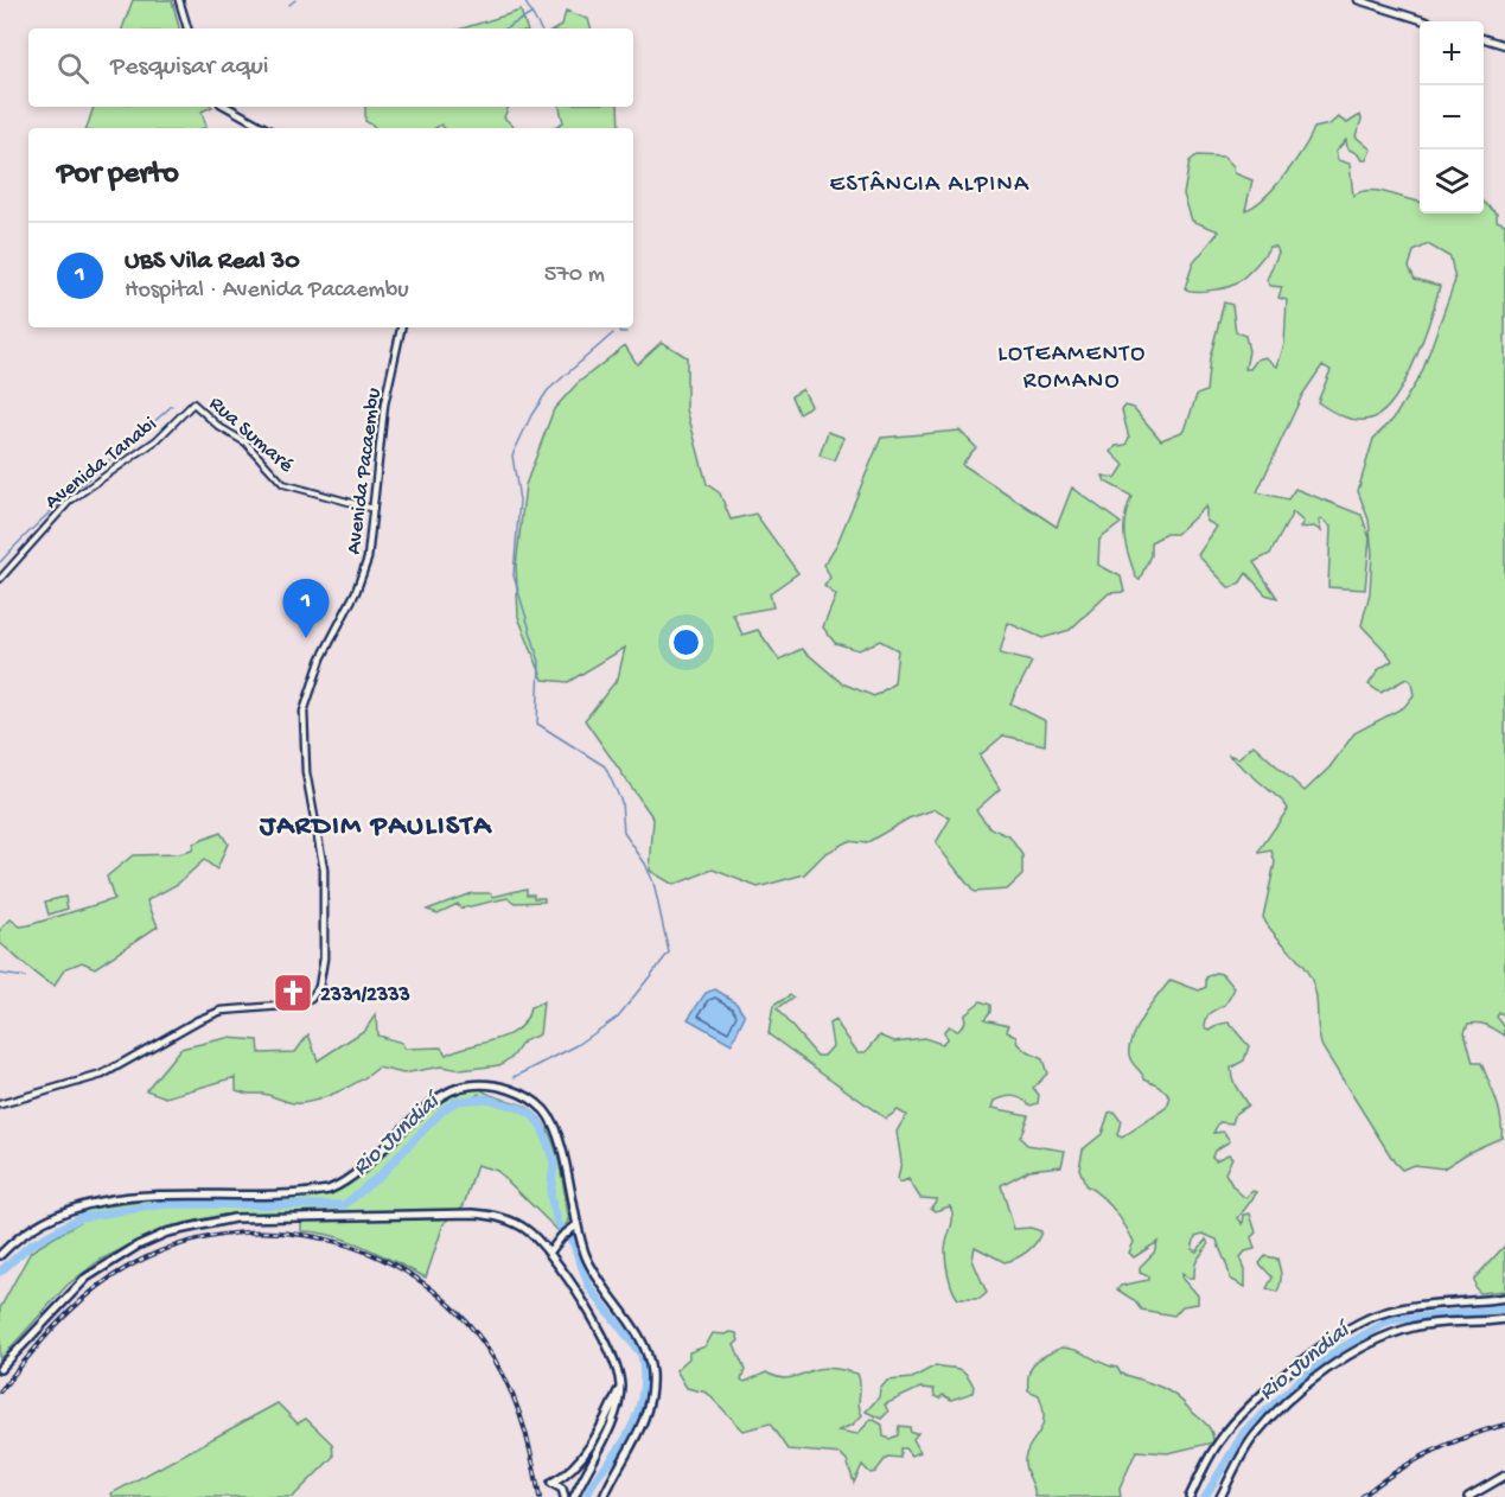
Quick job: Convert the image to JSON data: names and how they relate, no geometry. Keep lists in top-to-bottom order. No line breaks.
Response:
{"streets":{"main road":["Avenida Pacaembu"],"street":["Rua Sumaré","Avenida Tanabi"]},"crossings":[["Rua Sumaré","Avenida Tanabi"],["Rua Sumaré","Avenida Pacaembu"]],"districts":["ESTÂNCIA ALPINA","LOTEAMENTO ROMANO","JARDIM PAULISTA"],"water":["Rio Jundiaí"],"places":{"church":["2331/2333"]},"page":{"map_buttons":["+","−"],"search":"Pesquisar aqui","heading":"Por perto","list":[{"mark":"1","name":"UBS Vila Real 30","note":"Hospital · Avenida Pacaembu","value":"570 m"}],"pins":"1"}}
